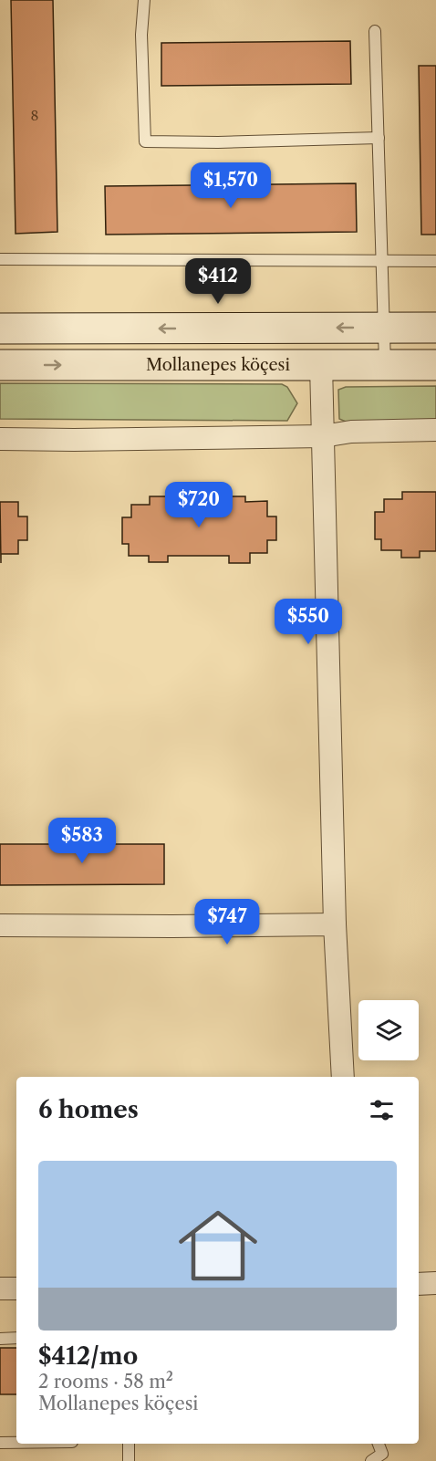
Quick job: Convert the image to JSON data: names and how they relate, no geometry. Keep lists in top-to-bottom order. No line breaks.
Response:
{"streets":{"street":["Mollanepes köçesi"]},"house_numbers":["8"],"page":{"price":["$1,570","$412","$720","$550","$583","$747"],"heading":"6 homes","list":[{"name":"$412/mo","note":"2 rooms · 58 m² · Mollanepes köçesi"}]}}
